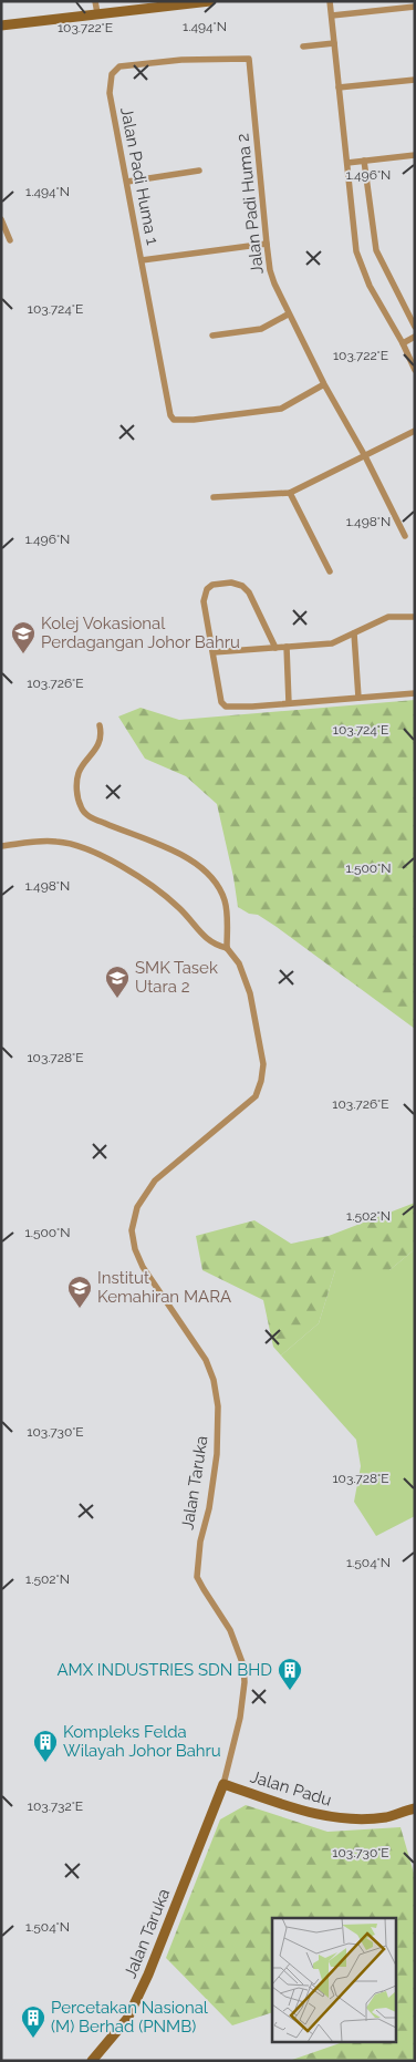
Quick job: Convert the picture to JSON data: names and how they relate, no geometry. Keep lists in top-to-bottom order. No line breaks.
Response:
{"streets":{"street":["Jalan Padi Huma 1","Jalan Padi Huma 2","Jalan Taruka","Jalan Padu"]},"crossings":[["Jalan Padi Huma 1","Jalan Padi Huma 2"],["Jalan Taruka","Jalan Padu"]],"places":{"school or university":["Kolej Vokasional Perdagangan Johor Bahru","SMK Tasek Utara 2","Institut Kemahiran MARA"],"building":["AMX INDUSTRIES SDN BHD","Kompleks Felda Wilayah Johor Bahru","Percetakan Nasional (M) Berhad (PNMB)"]},"coordinates":["1.494°N","103.722°E","1.496°N","103.724°E","1.498°N","103.726°E","1.500°N","103.728°E","1.502°N","103.730°E","1.504°N","103.732°E"]}
